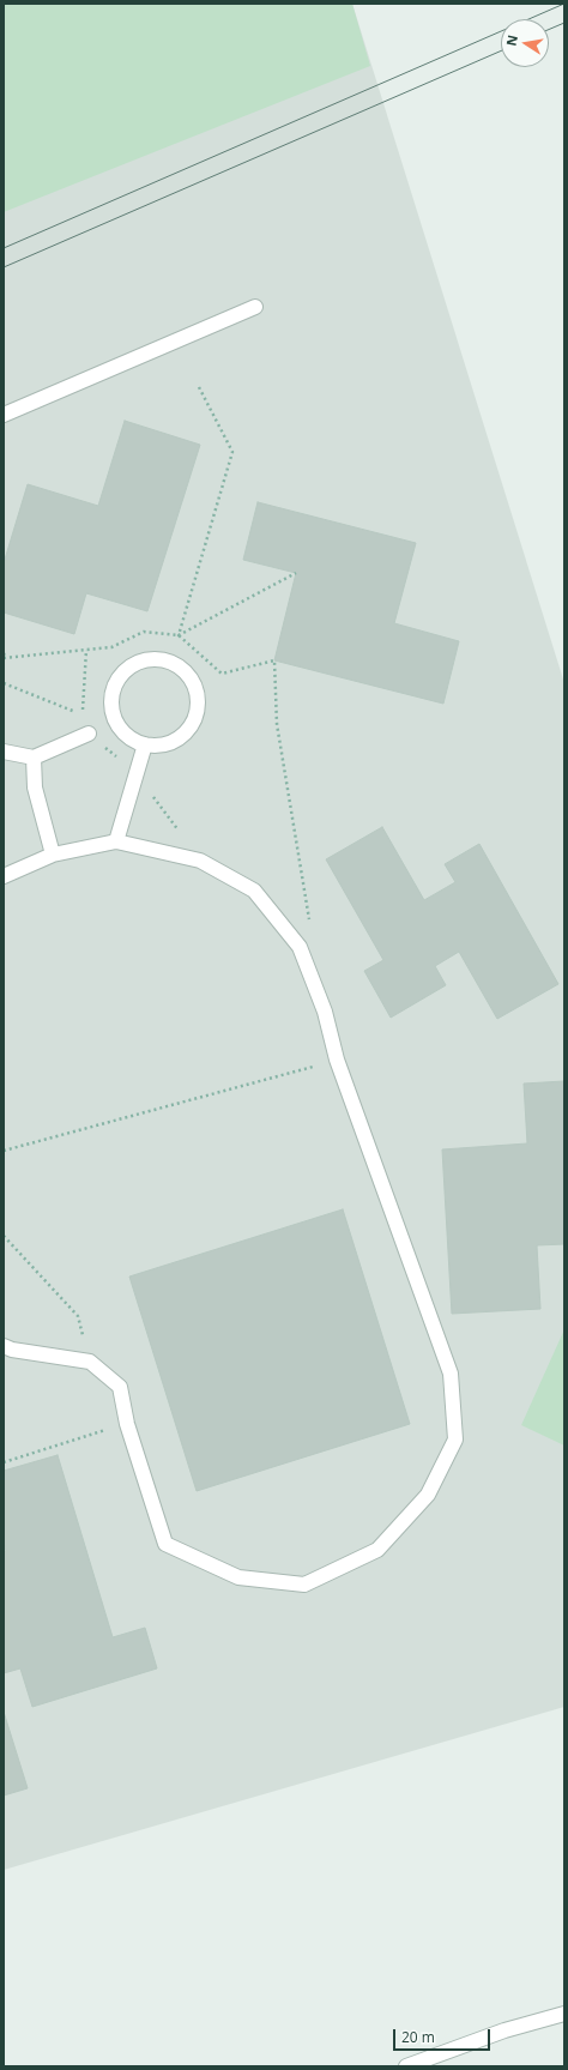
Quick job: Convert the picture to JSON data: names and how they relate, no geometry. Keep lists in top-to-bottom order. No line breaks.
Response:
{"scale_bar":"20 m","north":"left"}
